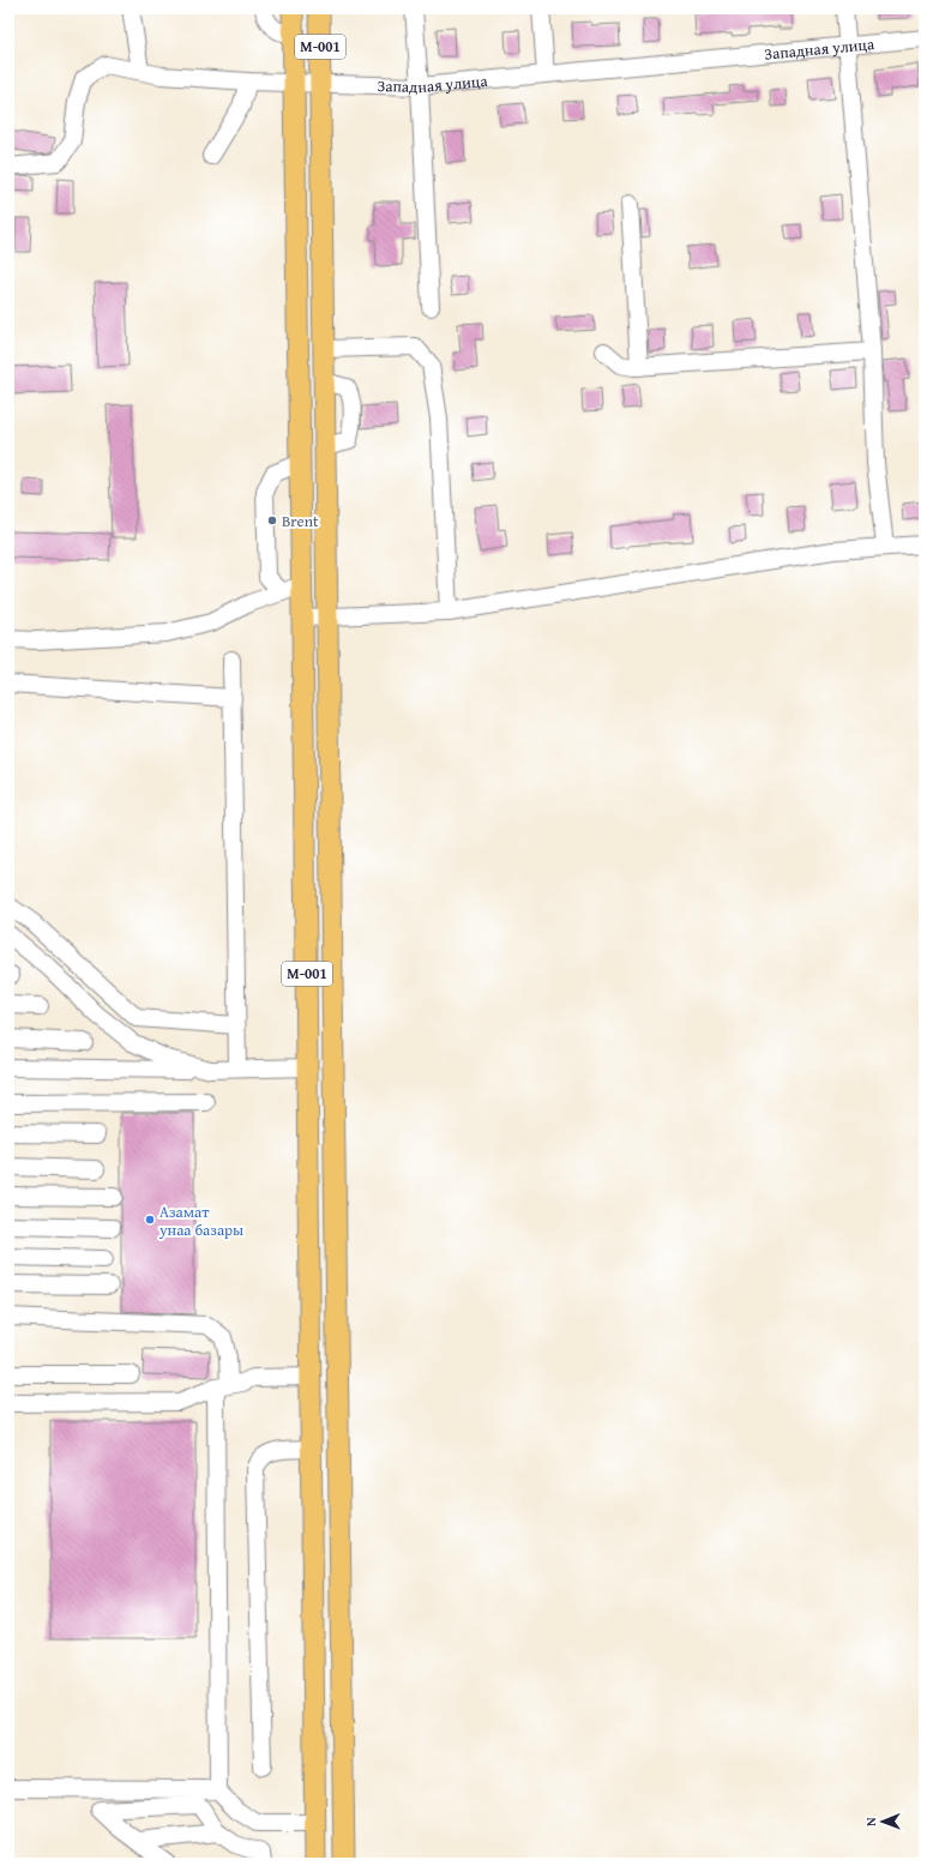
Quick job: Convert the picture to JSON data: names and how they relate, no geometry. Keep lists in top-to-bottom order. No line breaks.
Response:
{"streets":{"main road":["M-001"],"street":["Западная улица"]},"crossings":[["M-001","Западная улица"]],"places":["Brent","Азамат унаа базары"],"north":"left"}
